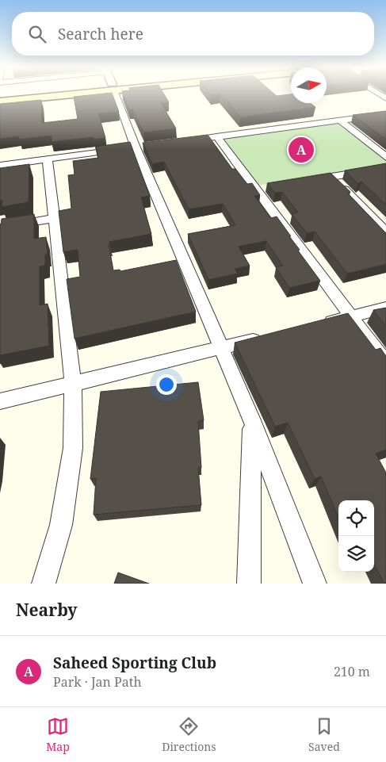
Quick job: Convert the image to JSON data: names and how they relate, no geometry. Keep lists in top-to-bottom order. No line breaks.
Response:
{"north":"right","page":{"search":"Search here","pins":"A","heading":"Nearby","list":[{"mark":"A","name":"Saheed Sporting Club","note":"Park · Jan Path","value":"210 m"}],"nav":["Map","Directions","Saved"]}}
